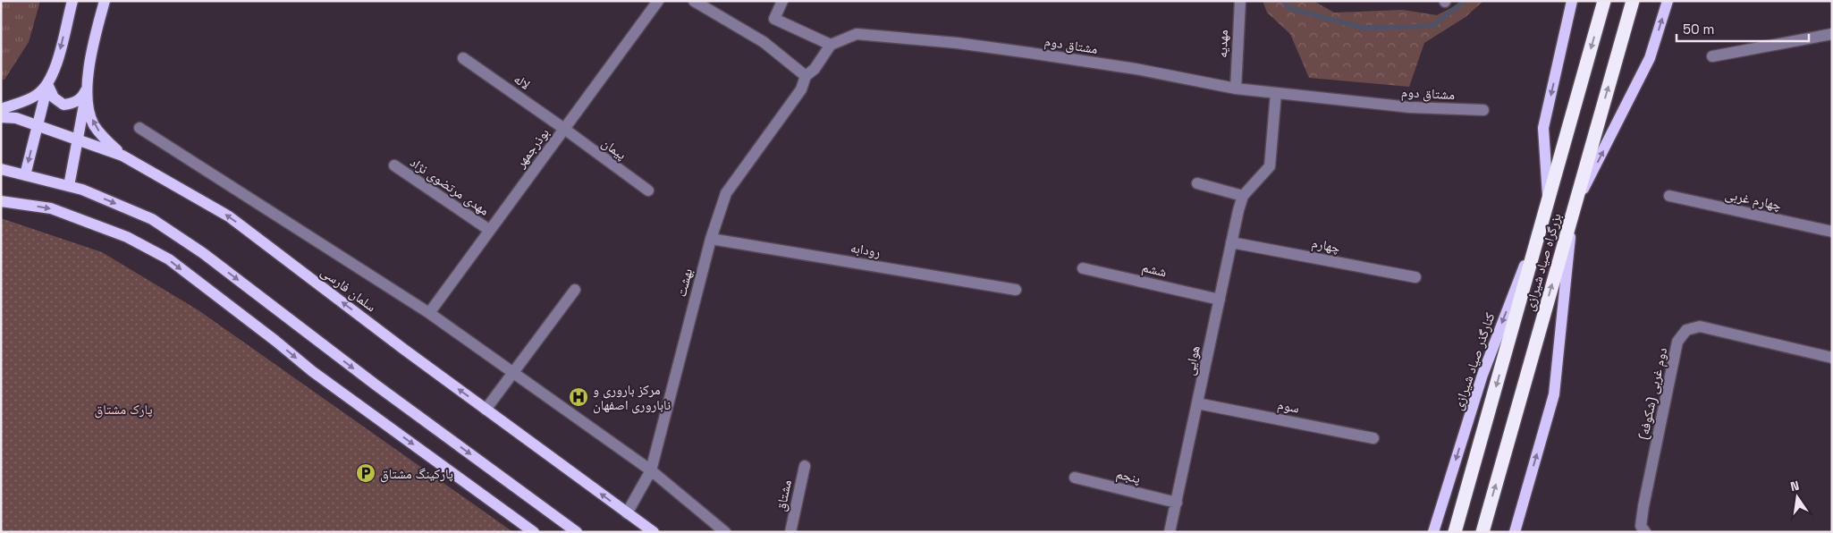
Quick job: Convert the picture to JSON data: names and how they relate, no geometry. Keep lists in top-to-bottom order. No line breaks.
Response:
{"streets":{"highway":["بزرگراه صیاد شیرازی"],"main road":["سلمان فارسی","کنارگذر صیاد شیرازی"],"street":["مهدیه","مشتاق دوم","لاله","بوذرجمهر","پیمان","مهدی مرتضوی نژاد","چهارم غربی","چهارم","رودابه","ششم","بهشت","هوایی","دوم غربی (شکوفه)","سوم","پنجم","مشتاق"]},"crossings":[["مهدیه","مشتاق دوم"],["مشتاق دوم","هوایی"],["لاله","بوذرجمهر"],["لاله","پیمان"],["بوذرجمهر","پیمان"],["بوذرجمهر","مهدی مرتضوی نژاد"],["بوذرجمهر","سلمان فارسی"],["چهارم","هوایی"],["رودابه","بهشت"],["بزرگراه صیاد شیرازی","کنارگذر صیاد شیرازی"],["ششم","هوایی"],["بهشت","سلمان فارسی"],["هوایی","سوم"],["هوایی","پنجم"]],"parks":["پارک مشتاق"],"places":{"hospital":["مرکز باروری و ناباروری اصفهان"],"parking":["پارکینگ مشتاق"]},"scale_bar":"50 m","north":"top"}
